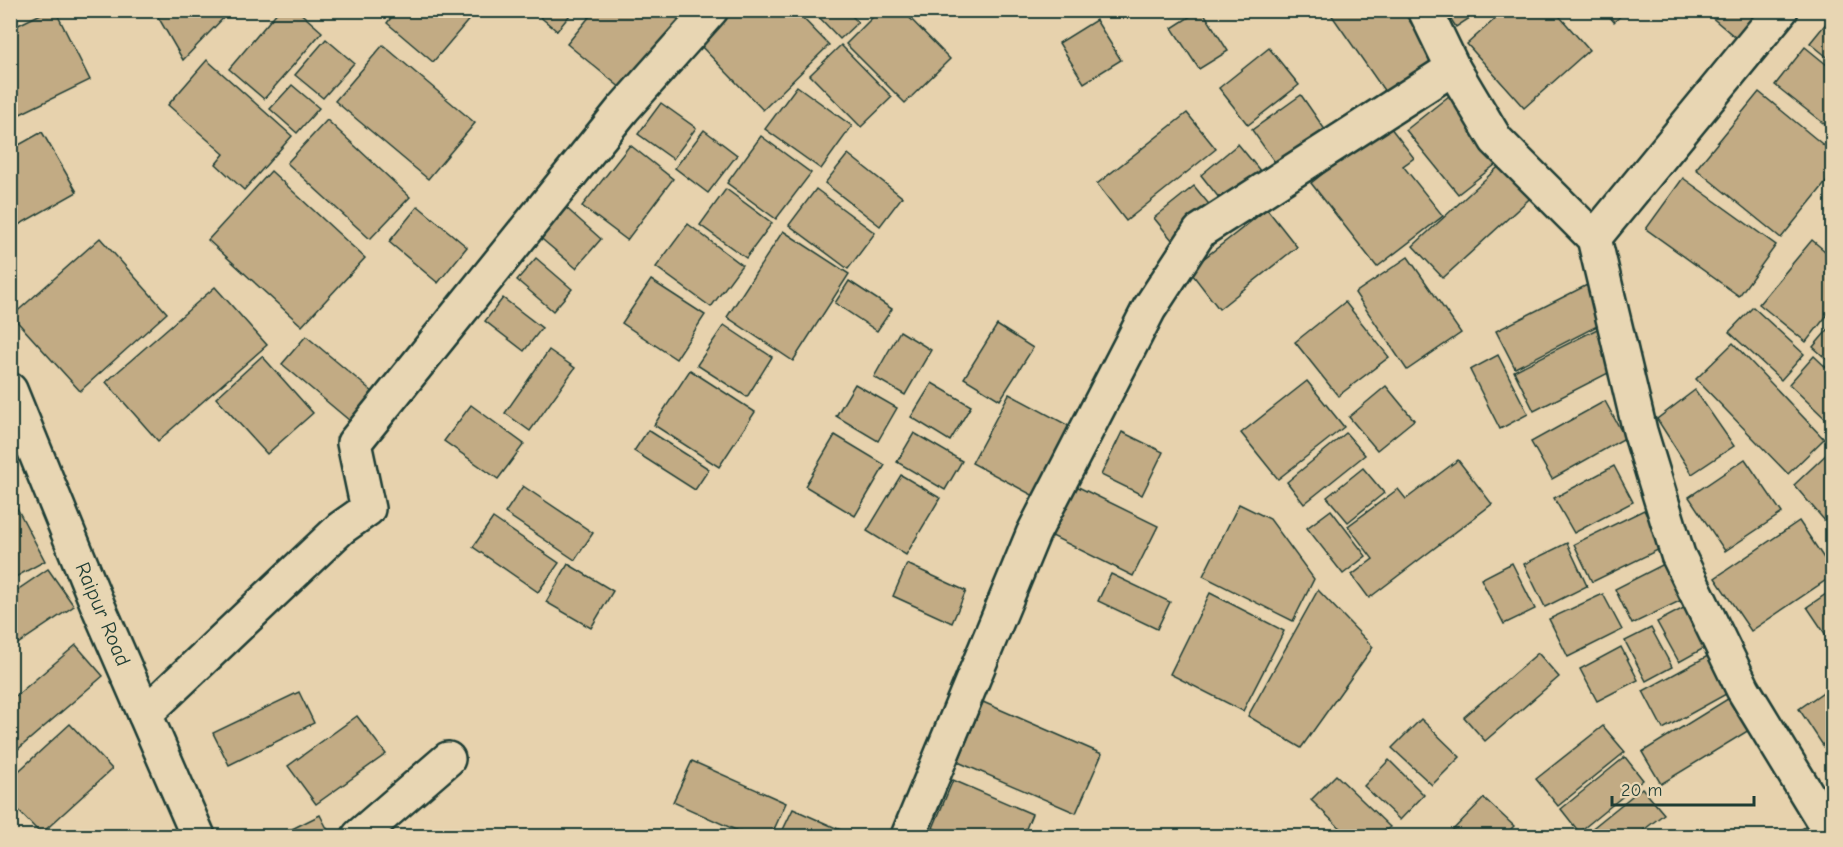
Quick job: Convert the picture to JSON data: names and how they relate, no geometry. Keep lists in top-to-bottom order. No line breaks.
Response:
{"streets":{"street":["Raipur Road"]},"scale_bar":"20 m"}
